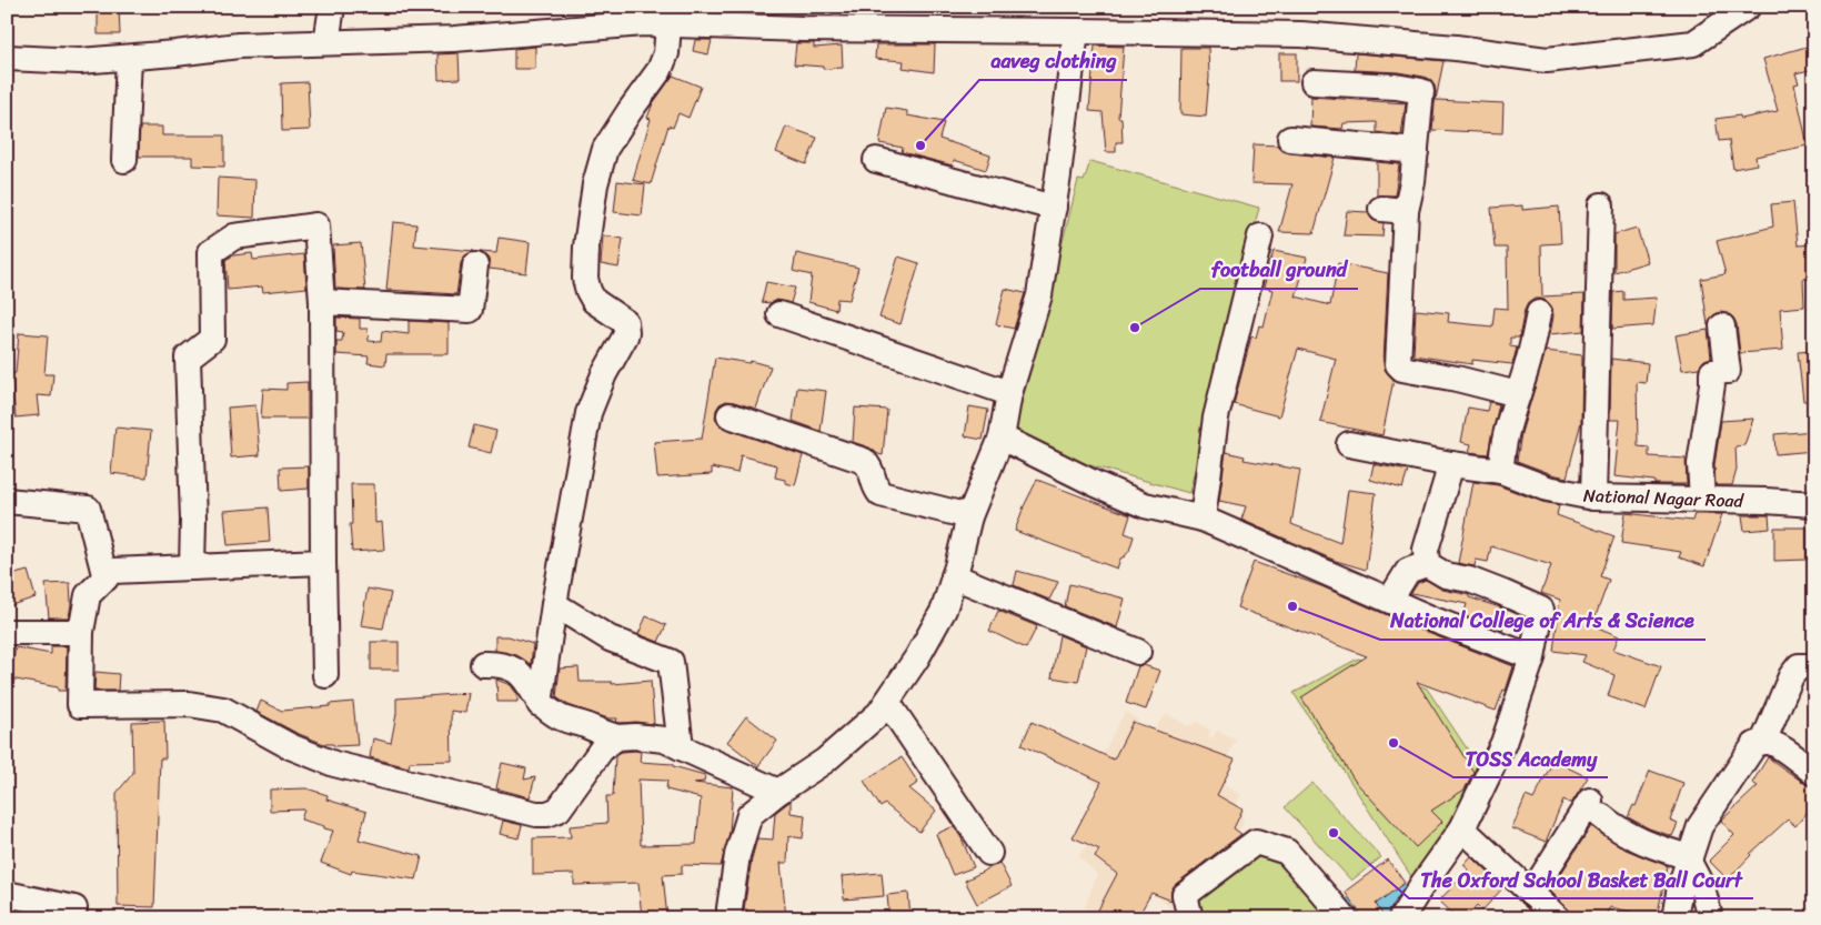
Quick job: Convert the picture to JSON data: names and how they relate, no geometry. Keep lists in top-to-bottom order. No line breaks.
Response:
{"streets":{"street":["National Nagar Road"]},"places":["aaveg clothing","football ground","National College of Arts & Science","TOSS Academy","The Oxford School Basket Ball Court"]}
